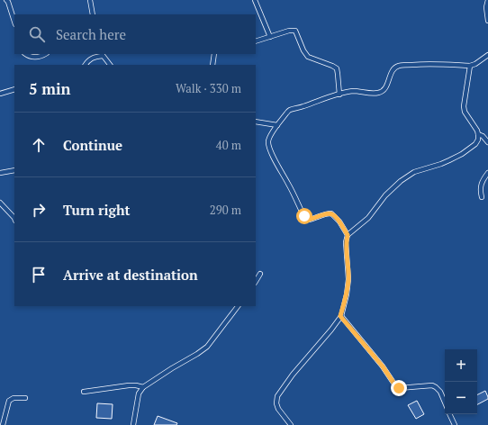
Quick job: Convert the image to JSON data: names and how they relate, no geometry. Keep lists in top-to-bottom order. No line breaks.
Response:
{"page":{"search":"Search here","heading":["5 min","Walk · 330 m"],"list":[["Continue","40 m"],["Turn right","290 m"],"Arrive at destination"],"map_buttons":["+","−"]}}
